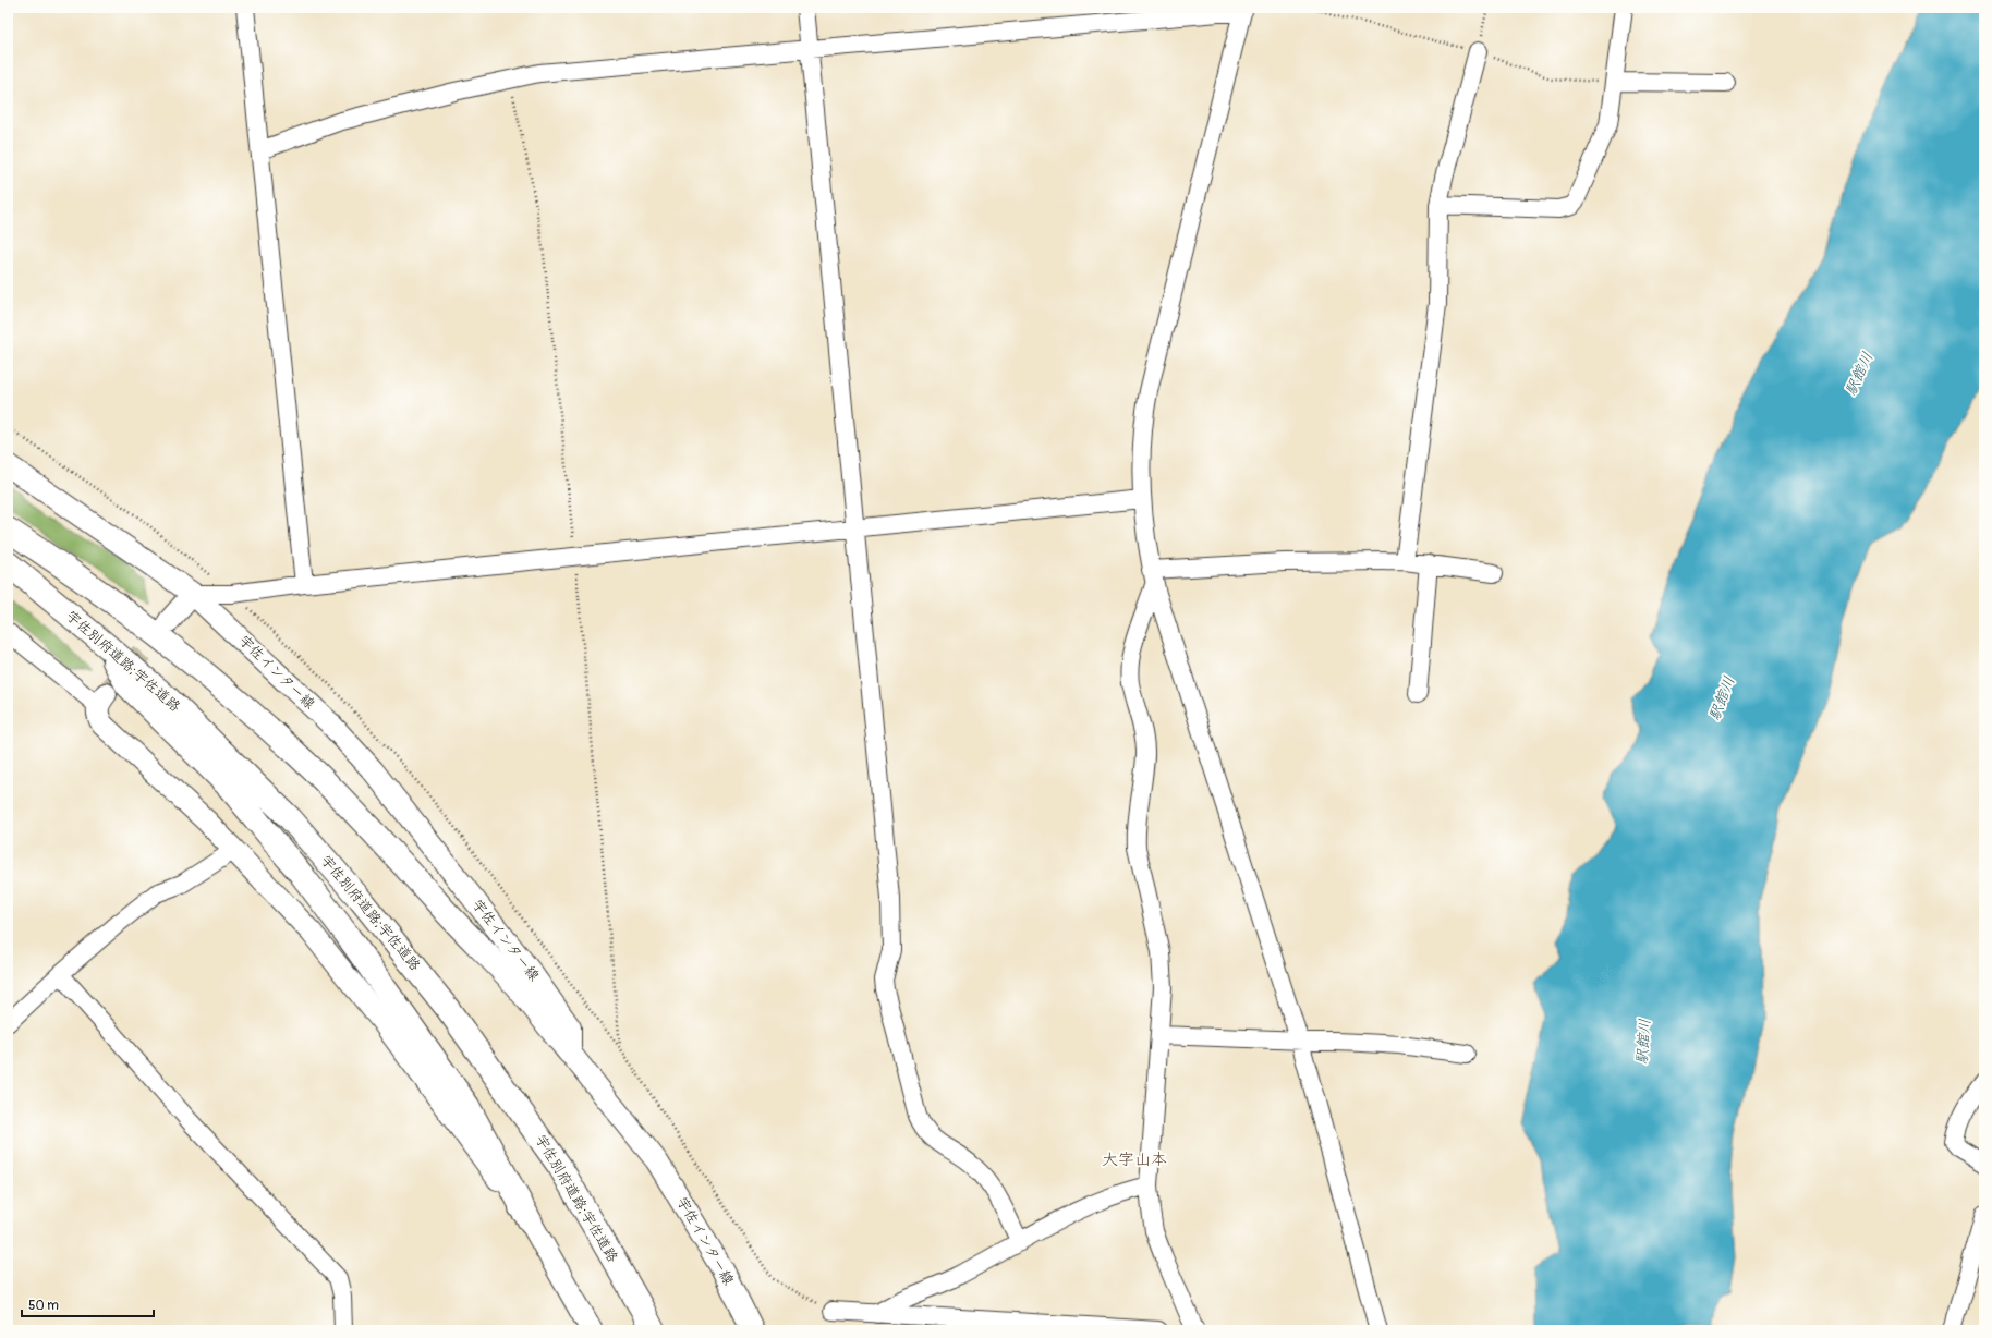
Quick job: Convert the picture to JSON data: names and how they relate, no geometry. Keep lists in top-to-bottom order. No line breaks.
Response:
{"streets":{"highway":["宇佐別府道路;宇佐道路"],"main road":["宇佐インター線"]},"districts":["大字山本"],"water":["駅館川"],"scale_bar":"50 m"}
